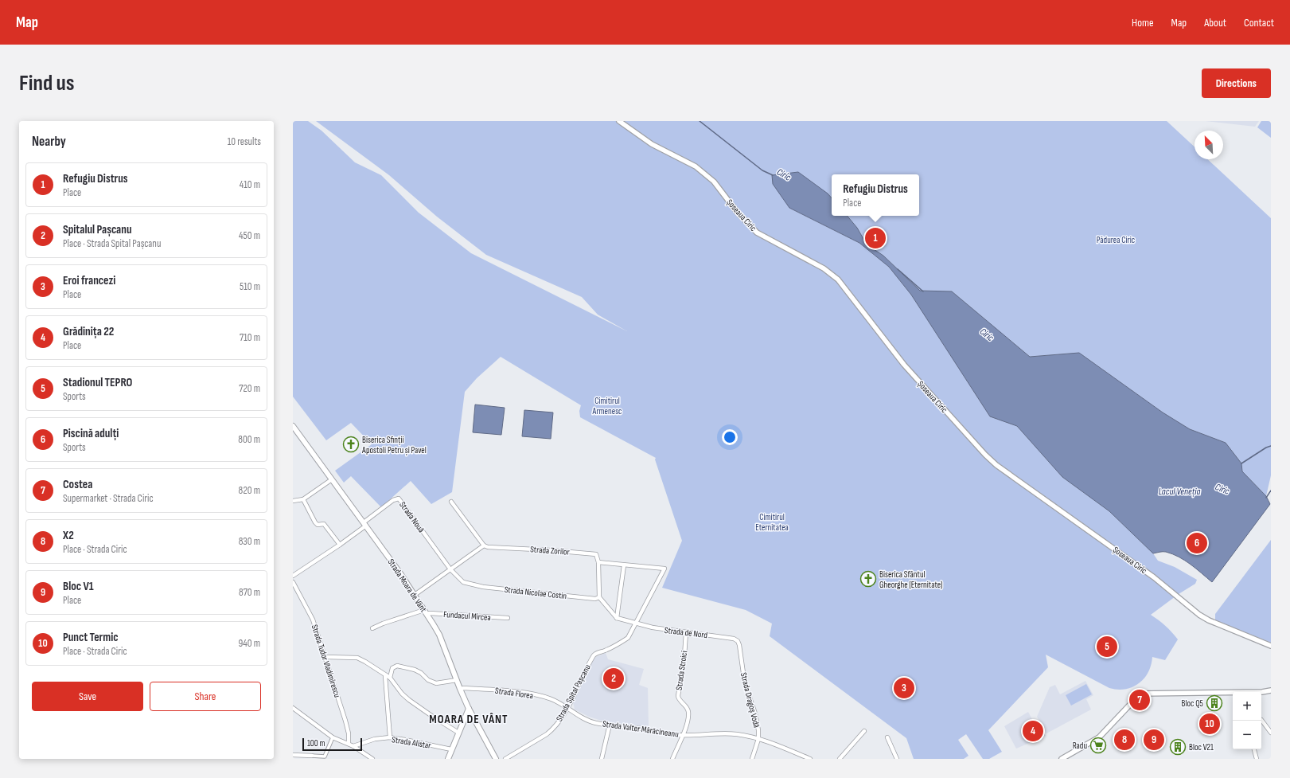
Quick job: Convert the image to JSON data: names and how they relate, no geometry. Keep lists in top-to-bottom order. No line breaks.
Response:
{"streets":{"main road":["Strada Moara de Vânt"],"street":["Șoseaua Ciric","Strada Nouă","Strada Zorilor","Strada Nicolae Costin","Fundacul Mircea","Strada de Nord","Strada Tudor Vladimirescu","Strada Stroici","Strada Florea","Strada Spital Pașcanu","Strada Dragoș Vodă","Strada Valter Mărăcineanu","Strada Alistar"]},"crossings":[["Strada Nouă","Strada Moara de Vânt"],["Strada Nouă","Strada Nicolae Costin"],["Strada Moara de Vânt","Fundacul Mircea"],["Strada Moara de Vânt","Strada Florea"],["Strada de Nord","Strada Stroici"],["Strada de Nord","Strada Spital Pașcanu"],["Strada de Nord","Strada Dragoș Vodă"],["Strada Stroici","Strada Valter Mărăcineanu"],["Strada Florea","Strada Spital Pașcanu"],["Strada Florea","Strada Valter Mărăcineanu"],["Strada Spital Pașcanu","Strada Valter Mărăcineanu"],["Strada Dragoș Vodă","Strada Valter Mărăcineanu"]],"districts":["MOARA DE VÂNT"],"water":["Ciric","Lacul Veneția"],"parks":["Pădurea Ciric","Cimitirul Armenesc","Cimitirul Eternitatea"],"places":{"church":["Biserica Sfinții Apostoli Petru și Pavel","Biserica Sfântul Gheorghe (Eternitate)"],"building":["Bloc Q5","Bloc V21"],"supermarket":["Radu"]},"scale_bar":"100 m","north":"top left","page":{"header":"Map","nav":["Home","Map","About","Contact"],"buttons":["Directions",["Save","Share"]],"title":"Find us","heading":["Nearby","10 results"],"list":[{"mark":"1","name":"Refugiu Distrus","note":"Place","value":"410 m"},{"mark":"2","name":"Spitalul Pașcanu","note":"Place · Strada Spital Pașcanu","value":"450 m"},{"mark":"3","name":"Eroi francezi","note":"Place","value":"510 m"},{"mark":"4","name":"Grădinița 22","note":"Place","value":"710 m"},{"mark":"5","name":"Stadionul TEPRO","note":"Sports","value":"720 m"},{"mark":"6","name":"Piscină adulți","note":"Sports","value":"800 m"},{"mark":"7","name":"Costea","note":"Supermarket · Strada Ciric","value":"820 m"},{"mark":"8","name":"X2","note":"Place · Strada Ciric","value":"830 m"},{"mark":"9","name":"Bloc V1","note":"Place","value":"870 m"},{"mark":"10","name":"Punct Termic","note":"Place · Strada Ciric","value":"940 m"}],"popup":["Refugiu Distrus","Place"],"pins":["1","6","5","2","3","7","10","4","8","9"],"map_buttons":["+","−"],"scale":"100 m"}}
